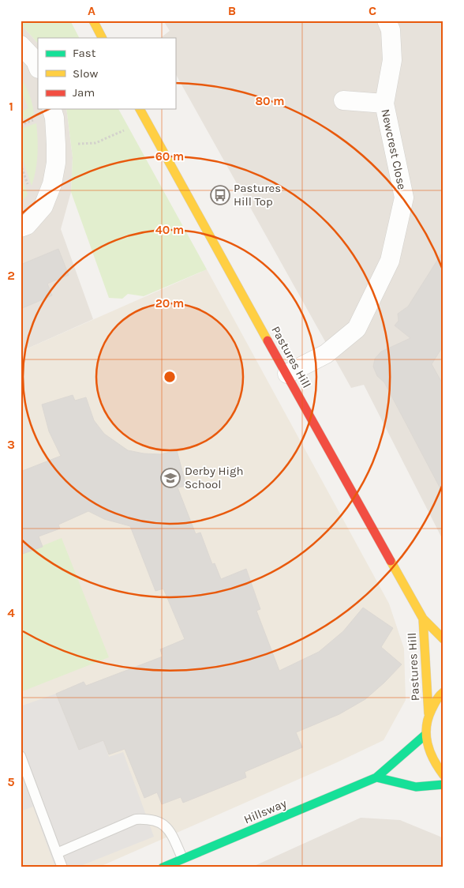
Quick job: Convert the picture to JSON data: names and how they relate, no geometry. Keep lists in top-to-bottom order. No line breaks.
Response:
{"streets":{"street":["Newcrest Close","Pastures Hill","Hillsway"]},"crossings":[["Newcrest Close","Pastures Hill"],["Pastures Hill","Hillsway"]],"places":{"bus stop":["Pastures Hill Top"],"school or university":["Derby High School"]},"legend":["Fast","Slow","Jam"],"grid":{"columns":["A","B","C"],"rows":["1","2","3","4","5"]},"rings":["80 m","60 m","40 m","20 m"]}
